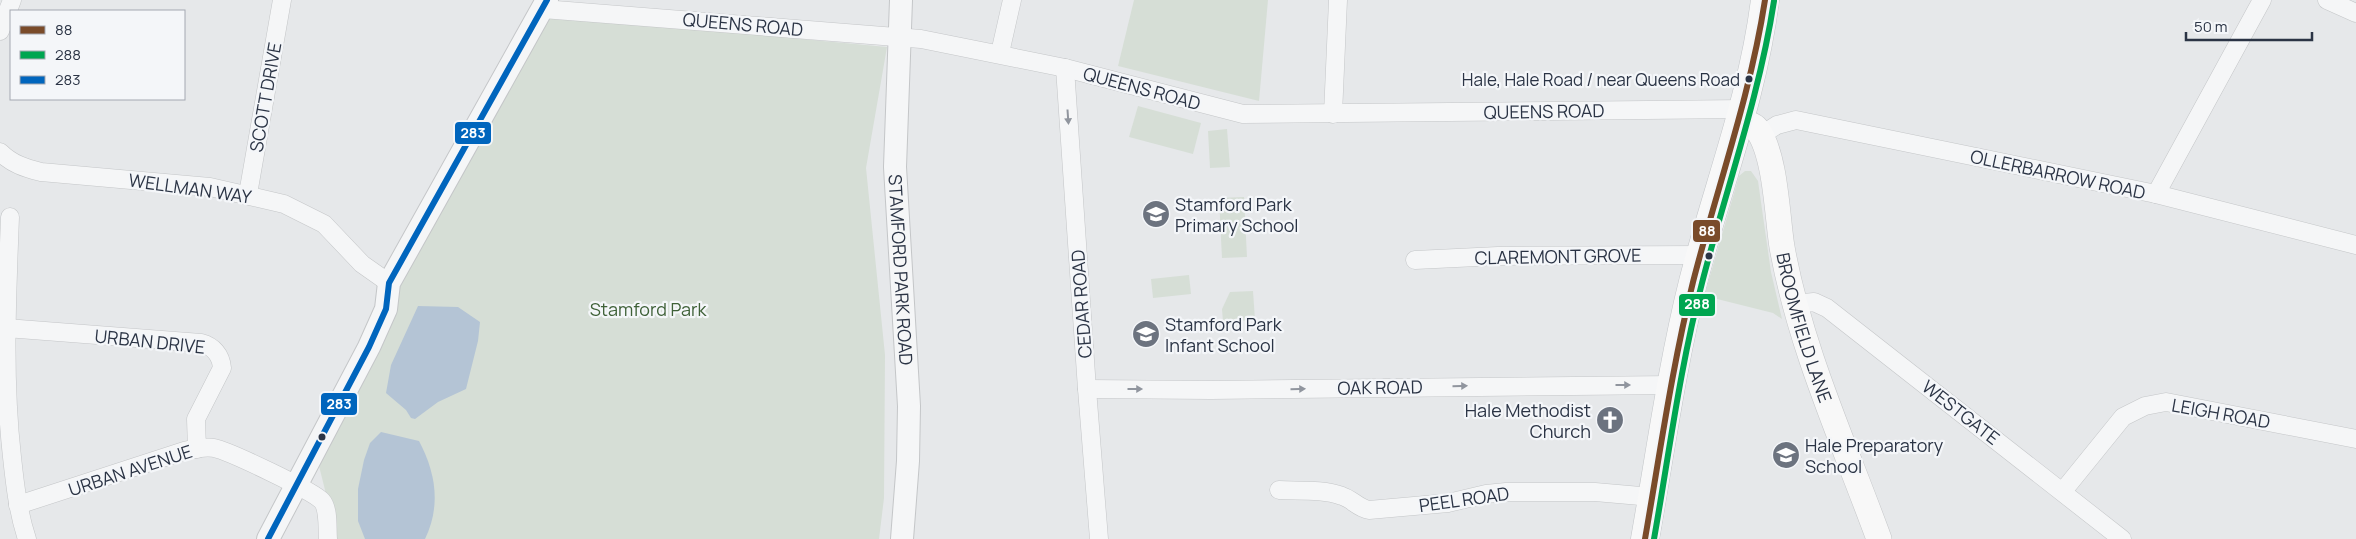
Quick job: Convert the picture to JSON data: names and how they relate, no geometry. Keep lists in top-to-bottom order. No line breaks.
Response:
{"streets":{"main road":["BROOMFIELD LANE"],"street":["QUEENS ROAD","SCOTT DRIVE","OLLERBARROW ROAD","WELLMAN WAY","CLAREMONT GROVE","STAMFORD PARK ROAD","CEDAR ROAD","URBAN DRIVE","OAK ROAD","WESTGATE","LEIGH ROAD","URBAN AVENUE","PEEL ROAD"]},"crossings":[["QUEENS ROAD","OLLERBARROW ROAD"],["QUEENS ROAD","STAMFORD PARK ROAD"],["QUEENS ROAD","CEDAR ROAD"],["QUEENS ROAD","BROOMFIELD LANE"],["SCOTT DRIVE","WELLMAN WAY"],["OLLERBARROW ROAD","BROOMFIELD LANE"],["CEDAR ROAD","OAK ROAD"],["BROOMFIELD LANE","WESTGATE"],["URBAN DRIVE","URBAN AVENUE"],["WESTGATE","LEIGH ROAD"]],"one_way":["CEDAR ROAD","OAK ROAD"],"parks":["Stamford Park"],"places":{"other":["Hale, Hale Road / near Queens Road"],"school or university":["Stamford Park Primary School","Stamford Park Infant School","Hale Preparatory School"],"church":["Hale Methodist Church"]},"lines":["transit line 88","transit line 283","transit line 288"],"legend":["88","288","283"],"scale_bar":"50 m"}
